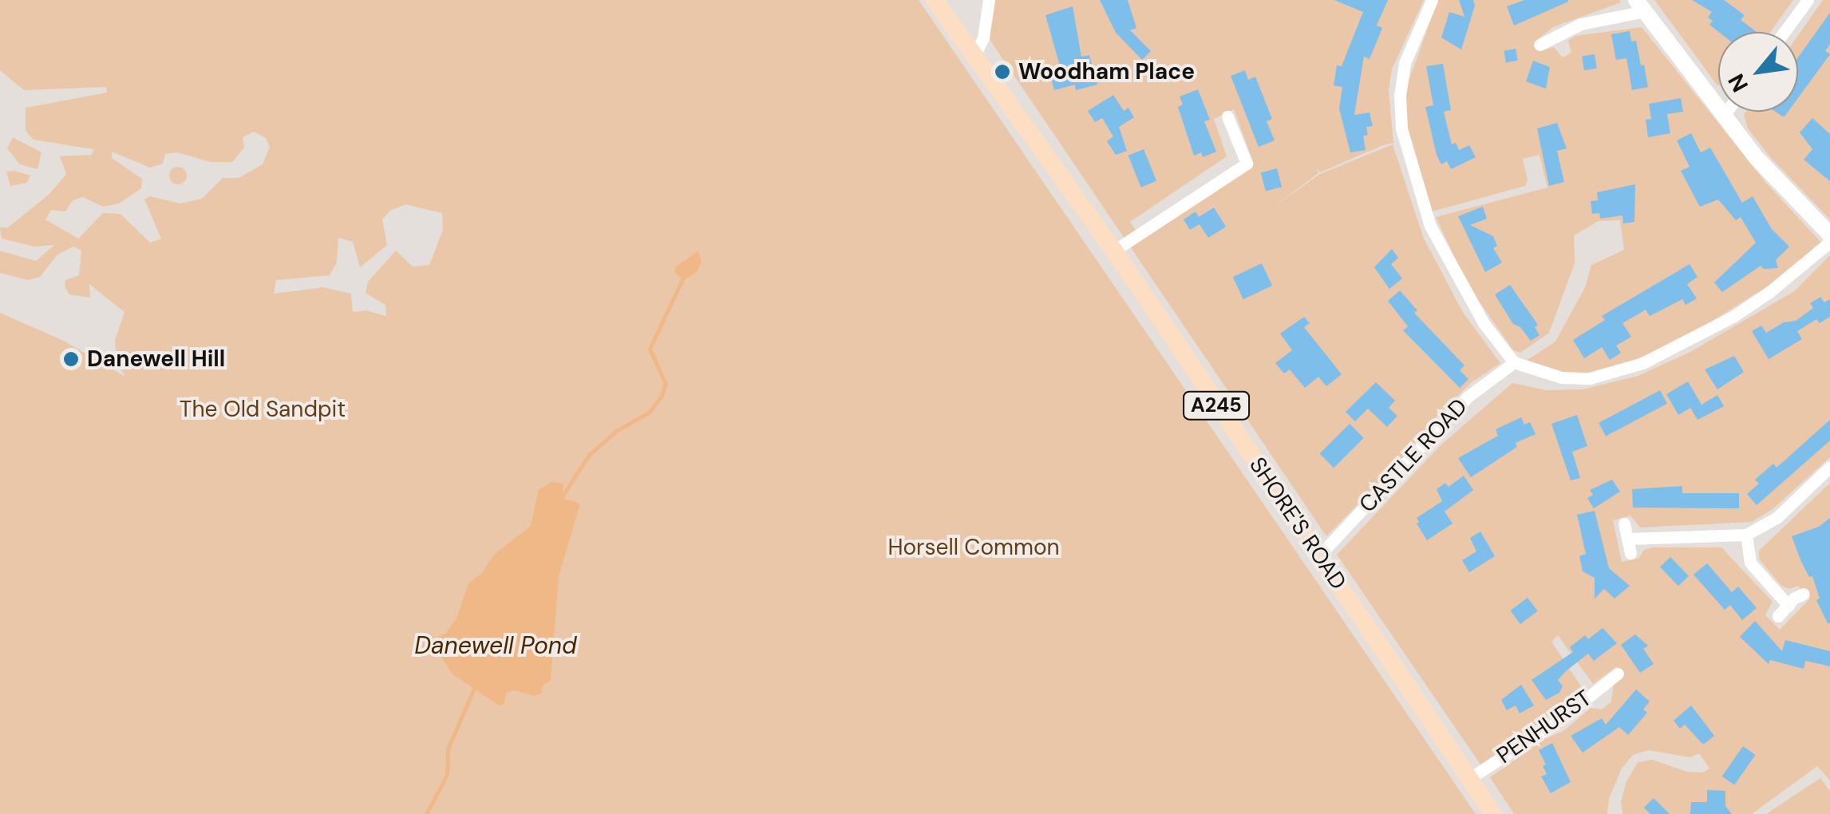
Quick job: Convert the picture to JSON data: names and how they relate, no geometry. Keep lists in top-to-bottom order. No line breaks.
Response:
{"streets":{"main road":["A245","SHORE'S ROAD"],"street":["CASTLE ROAD","PENHURST"]},"crossings":[["CASTLE ROAD","SHORE'S ROAD"],["SHORE'S ROAD","PENHURST"]],"water":["Danewell Pond"],"parks":["The Old Sandpit","Horsell Common"],"places":["Woodham Place","Danewell Hill"],"north":"bottom left"}
